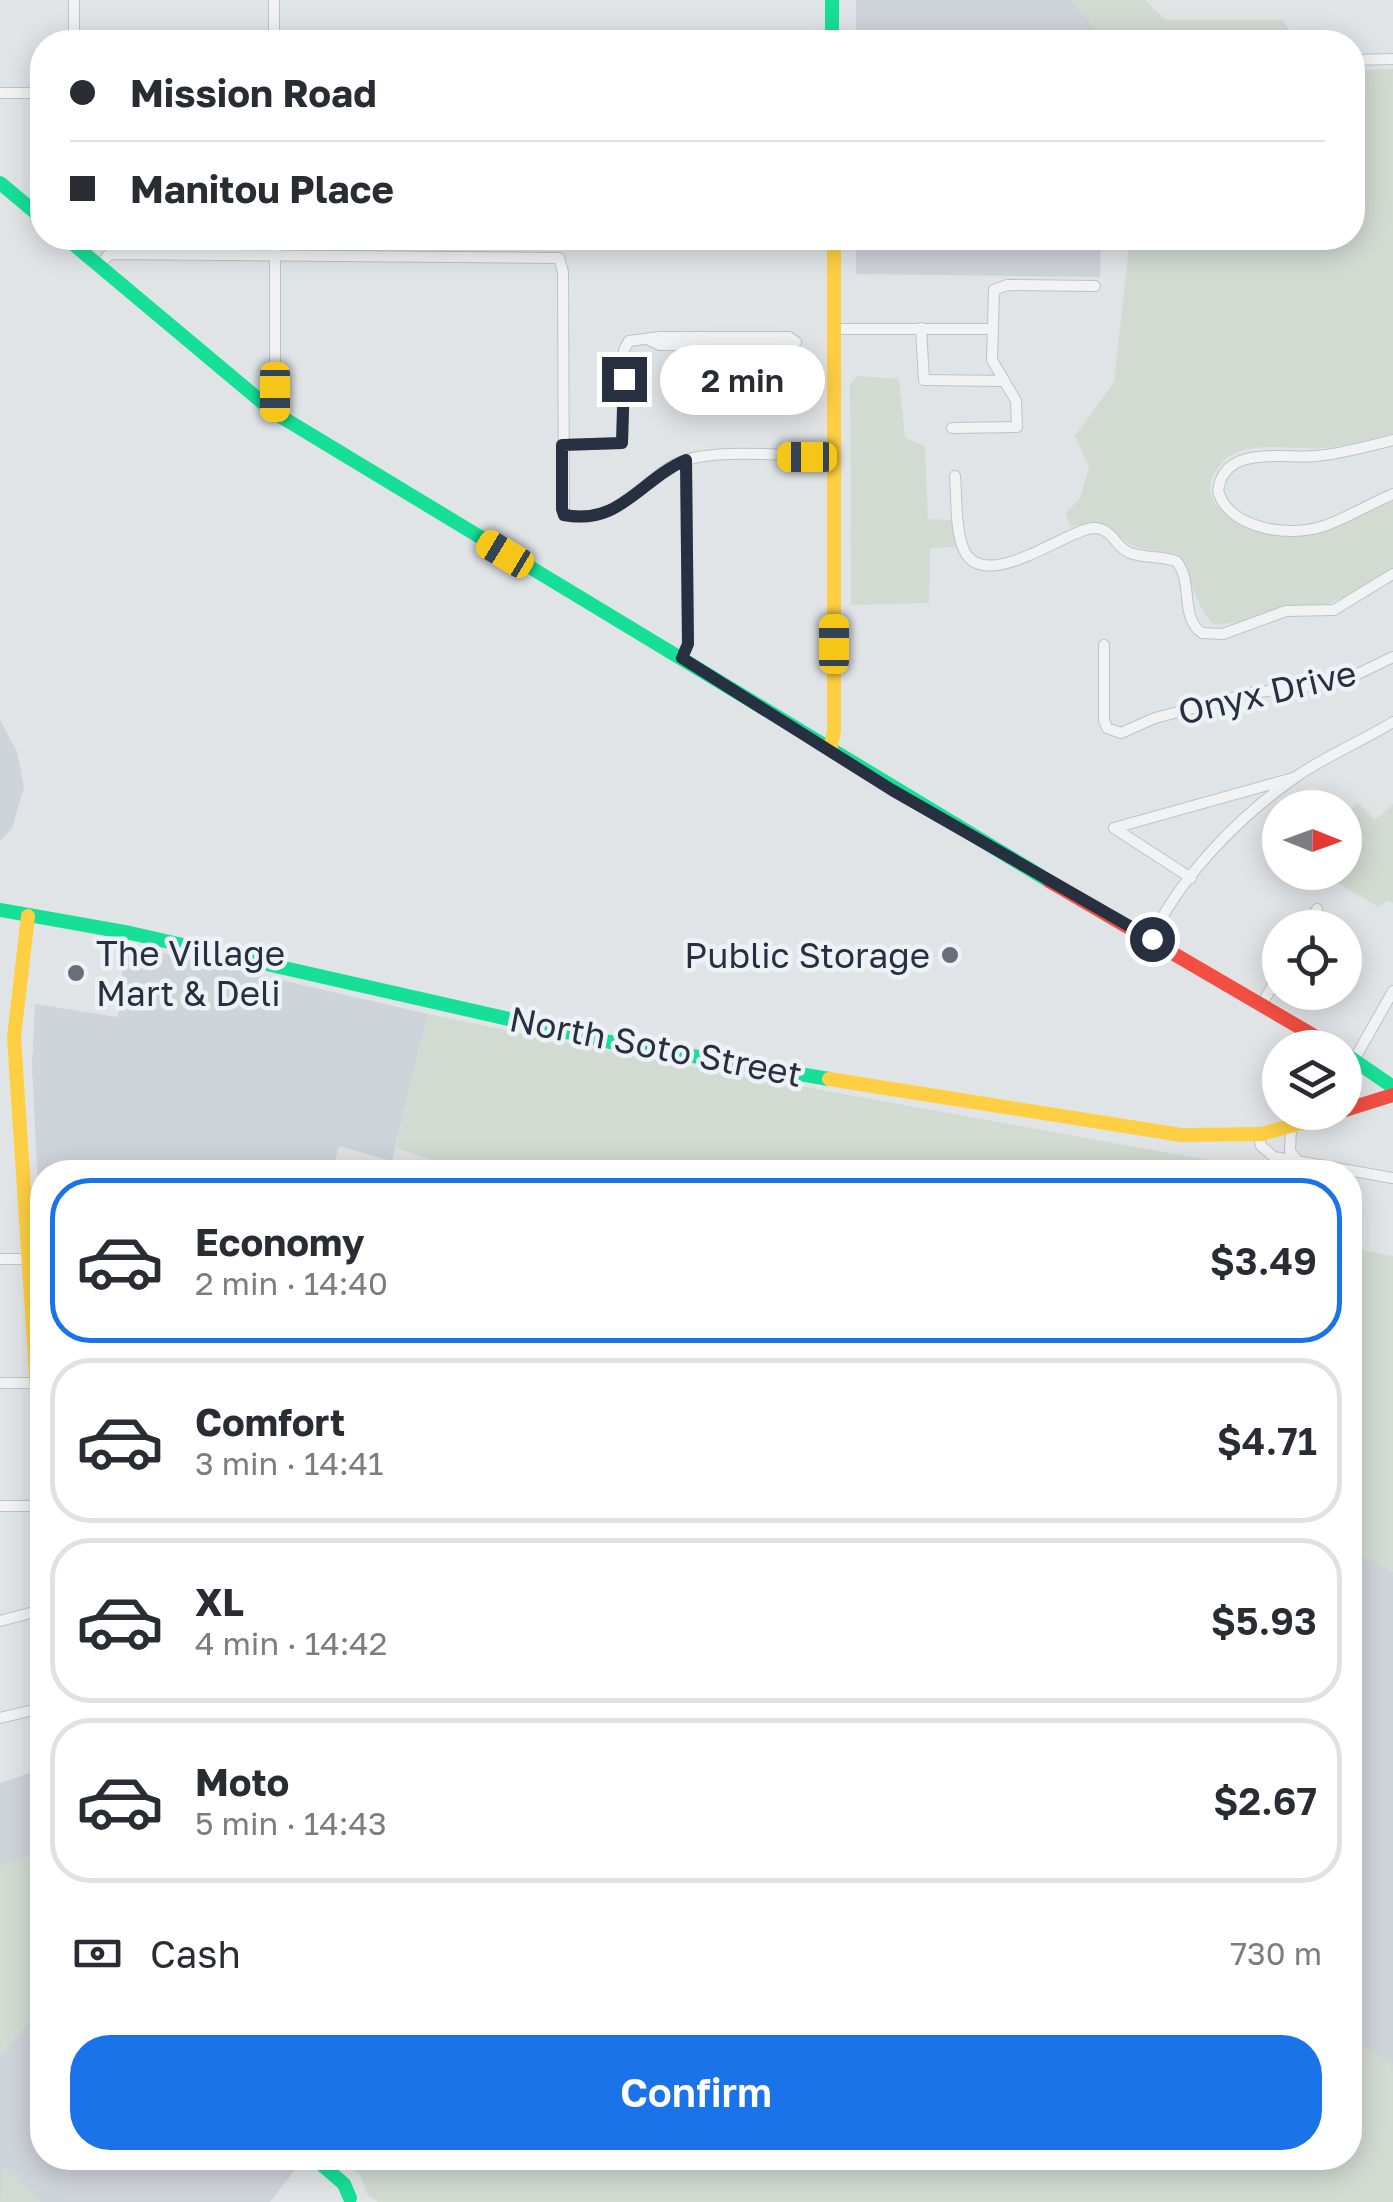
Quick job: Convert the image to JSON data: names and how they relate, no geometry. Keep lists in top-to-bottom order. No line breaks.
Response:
{"streets":{"main road":["North Soto Street"],"street":["Onyx Drive"]},"places":["Public Storage","The Village Mart & Deli"],"north":"right","page":{"banner":["Mission Road","Manitou Place"],"bubble":"2 min","list":[{"name":"Economy","note":"2 min · 14:40","value":"$3.49"},{"name":"Comfort","note":"3 min · 14:41","value":"$4.71"},{"name":"XL","note":"4 min · 14:42","value":"$5.93"},{"name":"Moto","note":"5 min · 14:43","value":"$2.67"}],"pay":["Cash","730 m"],"buttons":"Confirm"}}
